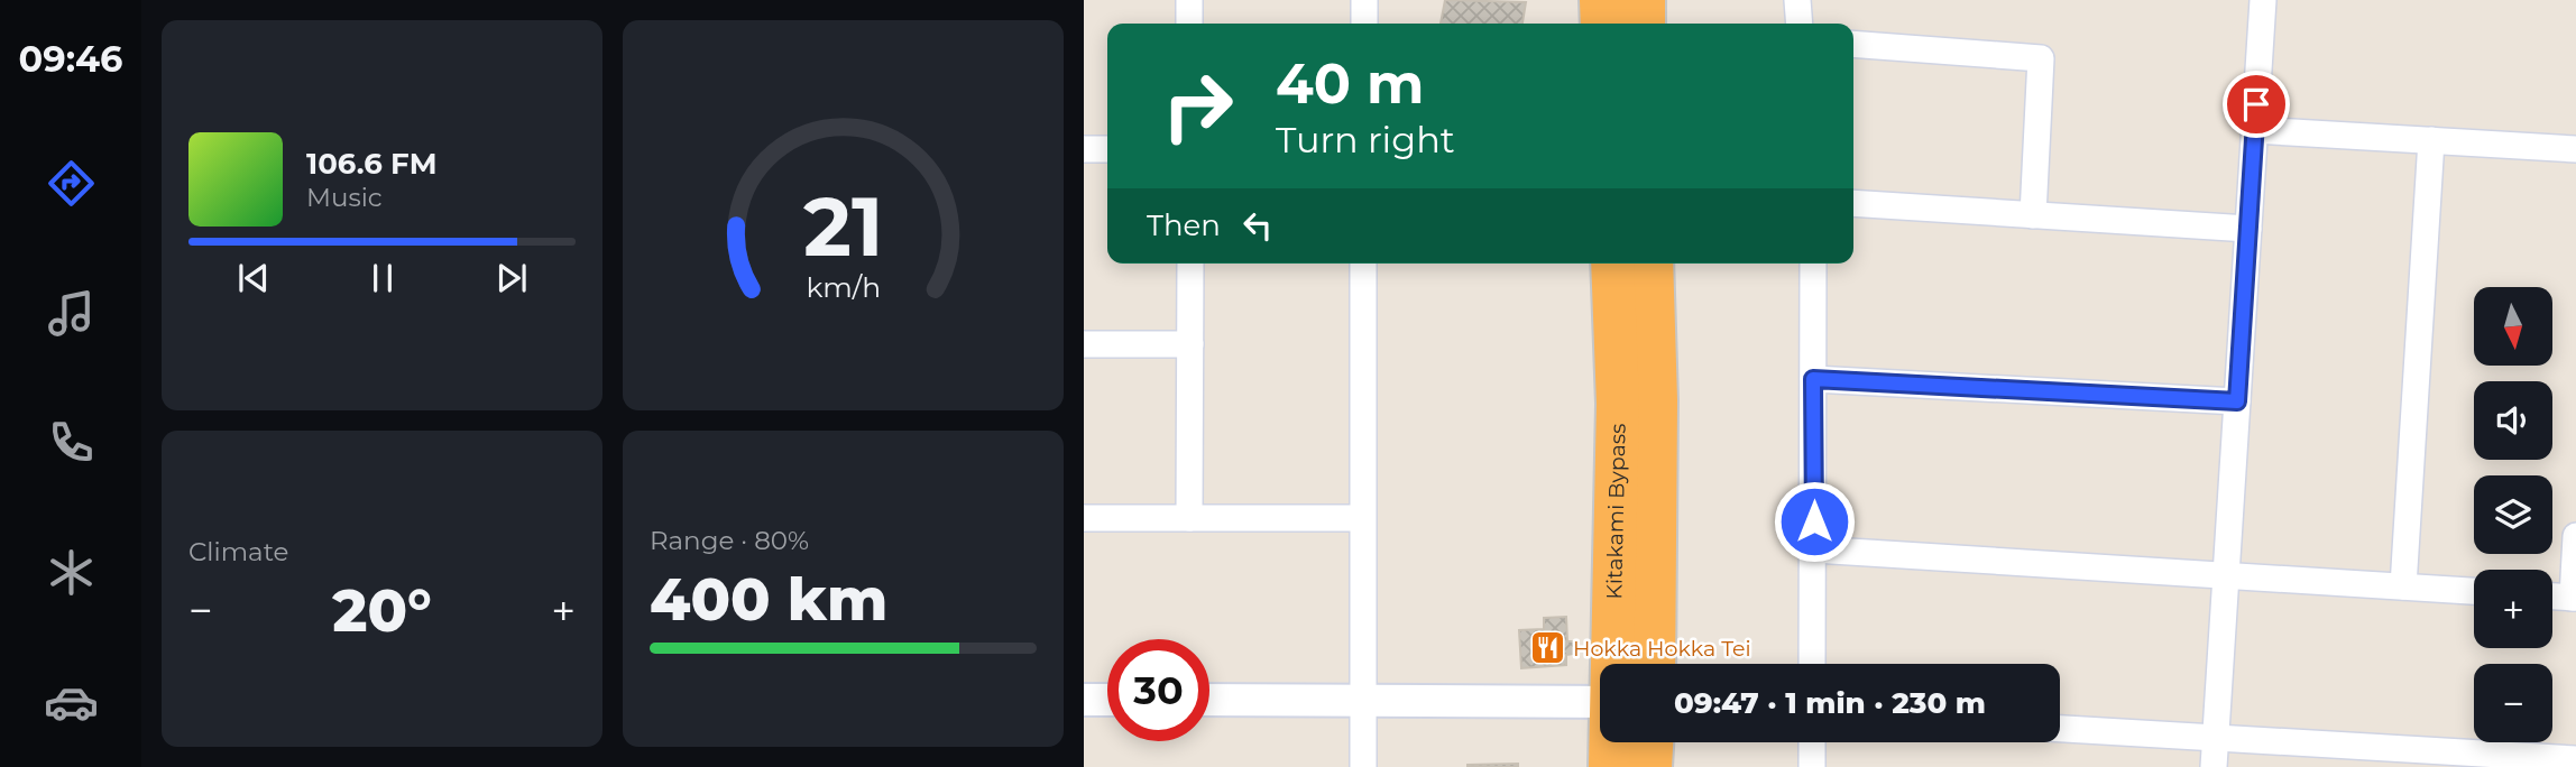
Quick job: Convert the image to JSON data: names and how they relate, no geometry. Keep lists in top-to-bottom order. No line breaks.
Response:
{"streets":{"highway":["Kitakami Bypass"]},"places":{"restaurant":["Hokka Hokka Tei"]},"north":"bottom","page":{"tabs":"09:46","turn":["40 m","Turn right"],"song":["106.6 FM","Music"],"then":"Then","map_buttons":["+","−"],"tile":["Climate",["Range · 80%","400 km"]],"heat":["−","20°","+"],"limit":"30","trip":"09:47 · 1 min · 230 m","gauge":["21","km/h"]}}
